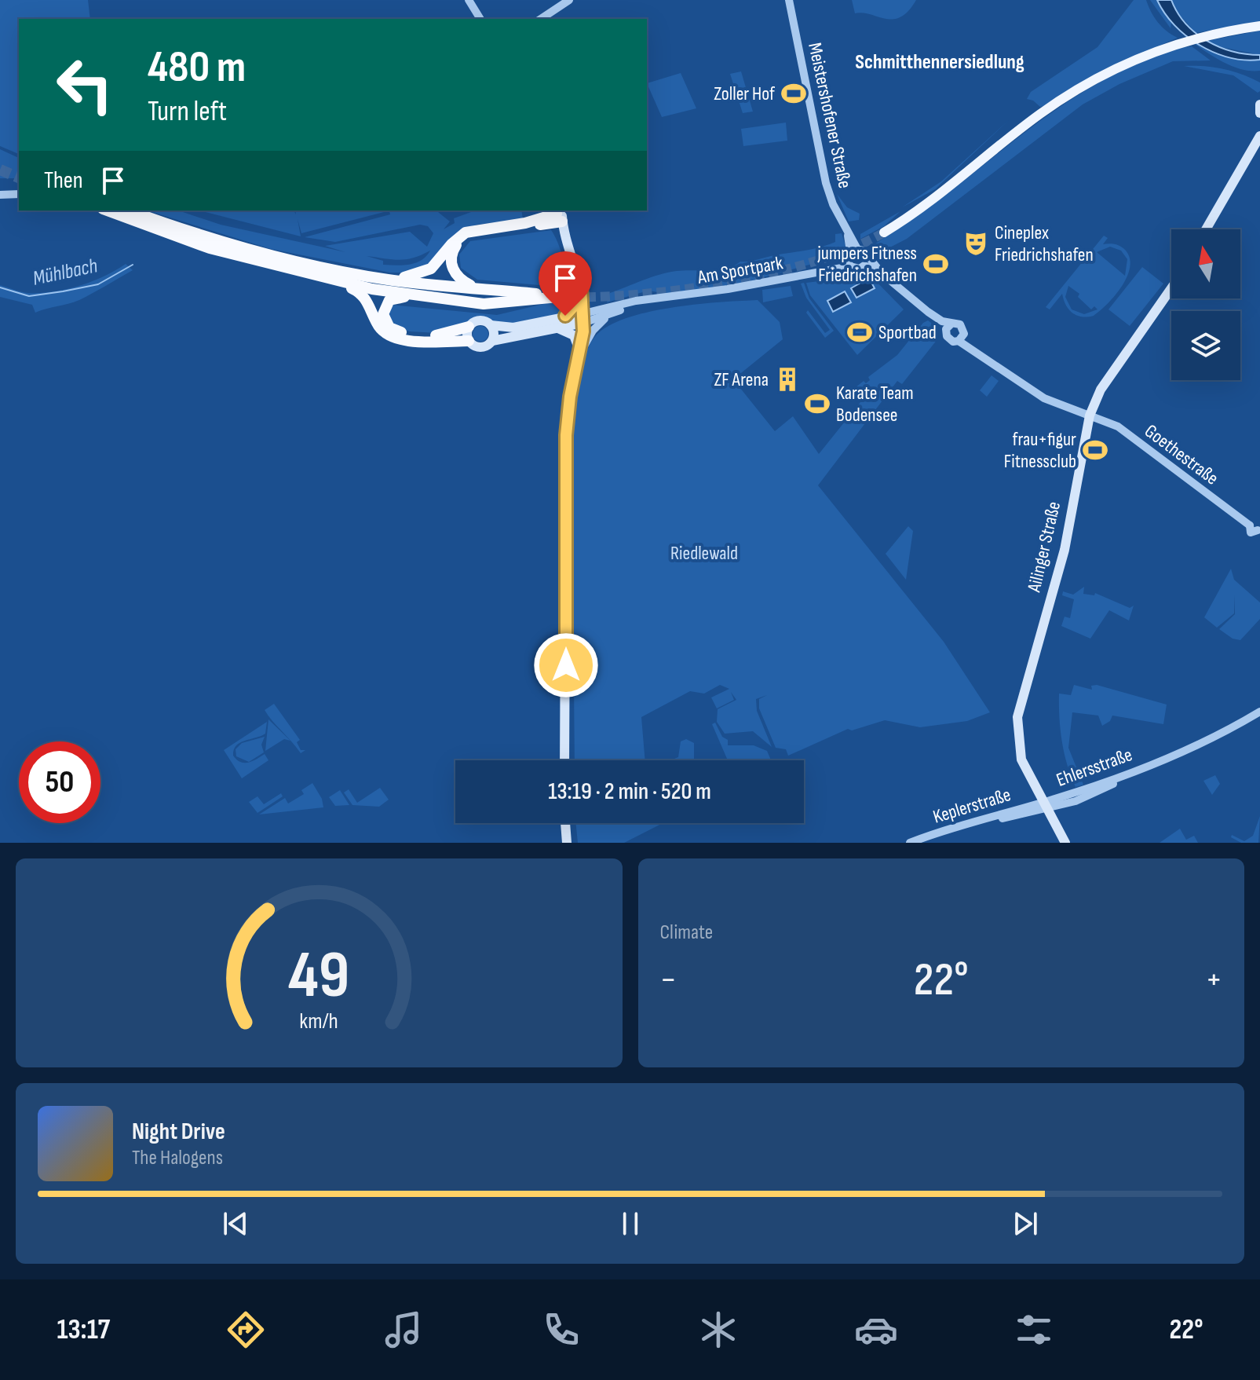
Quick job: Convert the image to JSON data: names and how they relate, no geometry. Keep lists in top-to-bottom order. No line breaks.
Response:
{"streets":{"main road":["Ailinger Straße"],"street":["Meistershofener Straße","Am Sportpark","Goethestraße","Ehlersstraße","Keplerstraße"]},"crossings":[["Meistershofener Straße","Am Sportpark"],["Goethestraße","Ailinger Straße"],["Ailinger Straße","Ehlersstraße"],["Ailinger Straße","Keplerstraße"],["Ehlersstraße","Keplerstraße"]],"districts":["Schmitthennersiedlung"],"water":["Mühlbach"],"parks":["Riedlewald"],"places":{"sports":["Zoller Hof","jumpers Fitness Friedrichshafen","Sportbad","Karate Team Bodensee","frau+figur Fitnessclub"],"theatre":["Cineplex Friedrichshafen"],"building":["ZF Arena"]},"north":"top","page":{"turn":["480 m","Turn left"],"then":"Then","limit":"50","trip":"13:19 · 2 min · 520 m","tile":"Climate","heat":["−","22°","+"],"song":["Night Drive","The Halogens"],"tabs":["13:17","22°"],"gauge":["49","km/h"]}}
